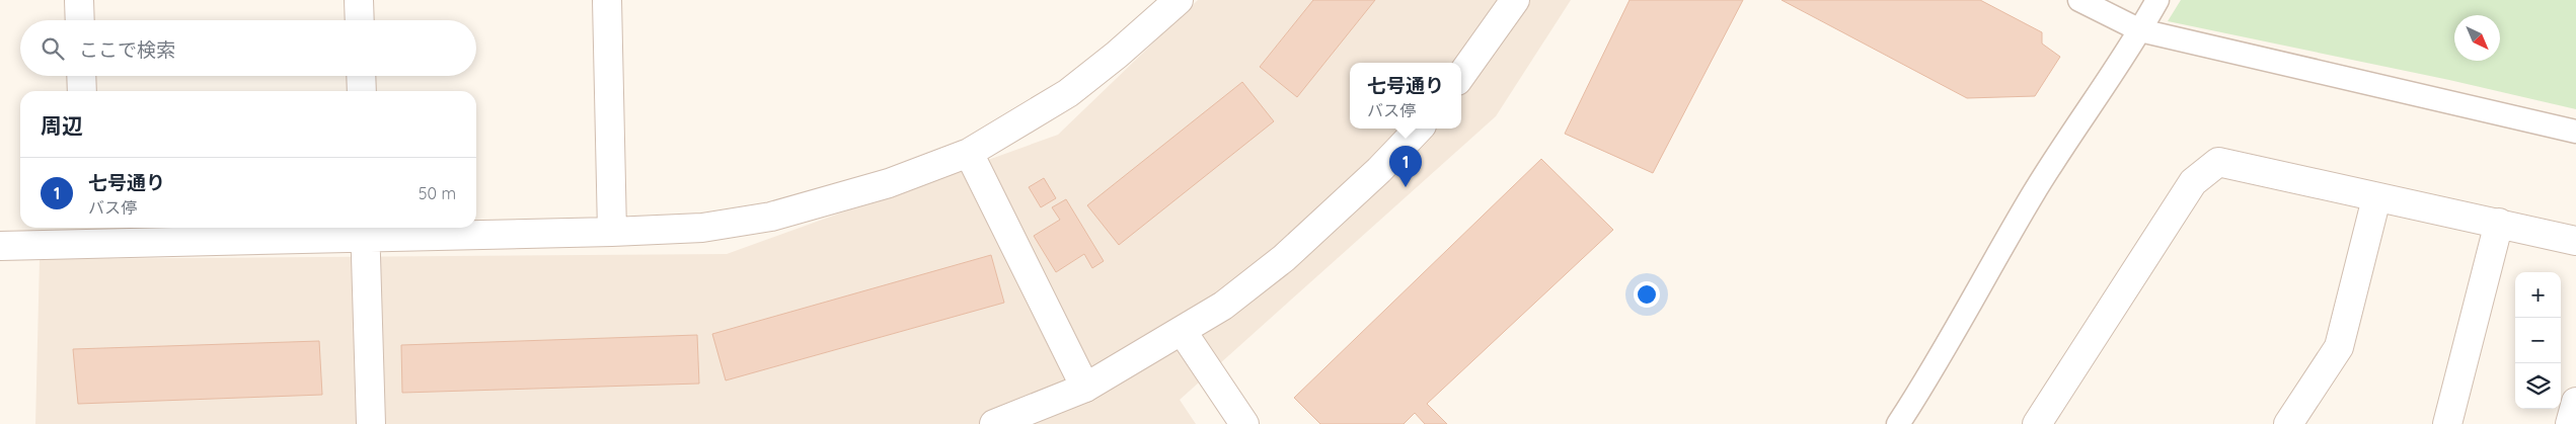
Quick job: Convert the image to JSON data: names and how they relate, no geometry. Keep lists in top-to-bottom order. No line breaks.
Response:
{"north":"bottom right","page":{"search":"ここで検索","popup":["七号通り","バス停"],"heading":"周辺","pins":"1","list":[{"mark":"1","name":"七号通り","note":"バス停","value":"50 m"}],"map_buttons":["+","−"]}}
